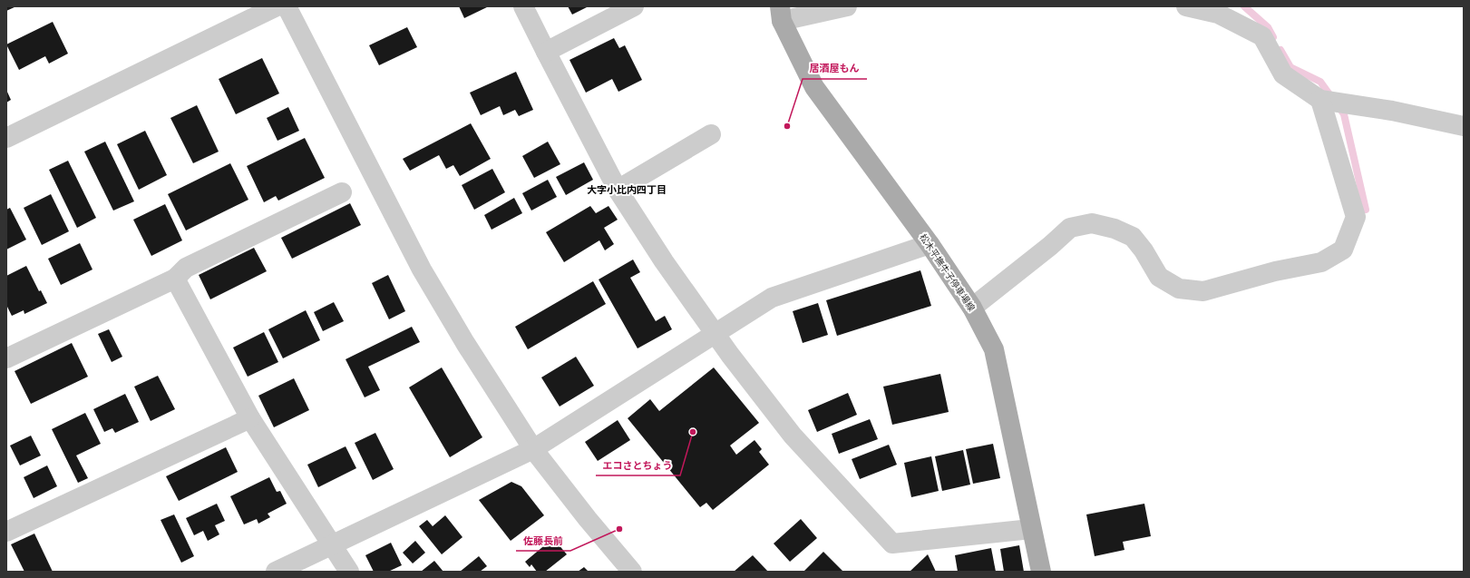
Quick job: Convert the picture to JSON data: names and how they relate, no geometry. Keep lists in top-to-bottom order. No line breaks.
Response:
{"streets":{"main road":["松木平撫牛子停車場線"]},"districts":["大字小比内四丁目"],"places":["居酒屋もん","エコさとちょう","佐藤長前"]}
